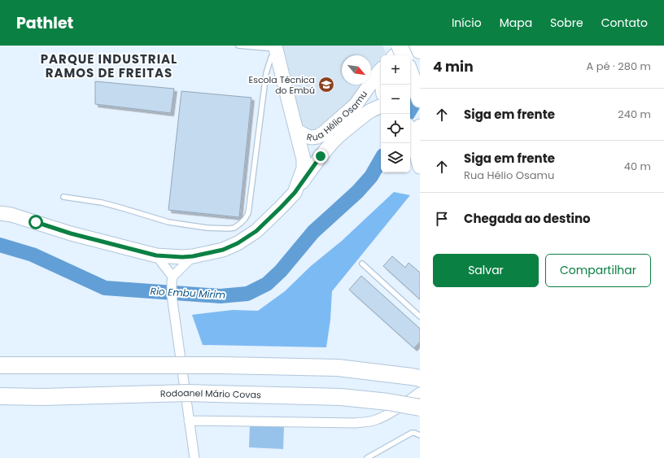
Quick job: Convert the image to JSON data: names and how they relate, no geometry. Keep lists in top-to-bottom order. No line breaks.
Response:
{"streets":{"highway":["Rodoanel Mário Covas"],"main road":["Rua Hélio Osamu"]},"districts":["PARQUE INDUSTRIAL RAMOS DE FREITAS"],"water":["Rio Embu Mirim"],"places":{"school or university":["Escola Técnica do Embú"]},"north":"bottom right","page":{"header":"Pathlet","nav":["Início","Mapa","Sobre","Contato"],"heading":["4 min","A pé · 280 m"],"map_buttons":["+","−"],"list":[["Siga em frente","240 m"],["Siga em frente","Rua Hélio Osamu","40 m"],"Chegada ao destino"],"buttons":["Salvar","Compartilhar"]}}
